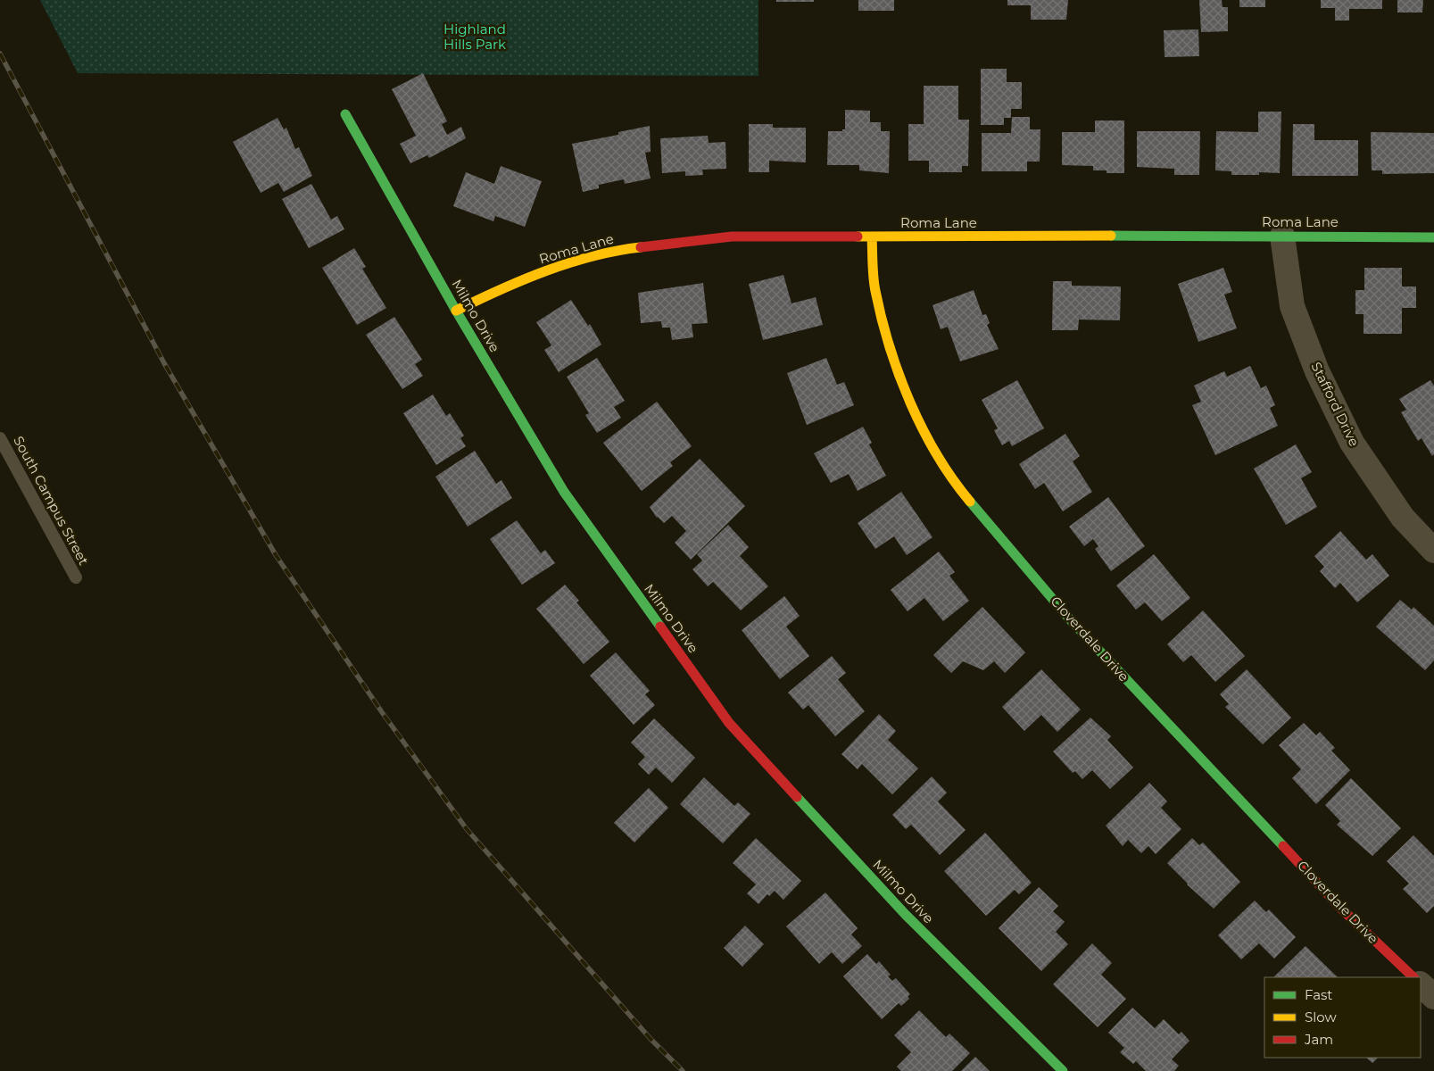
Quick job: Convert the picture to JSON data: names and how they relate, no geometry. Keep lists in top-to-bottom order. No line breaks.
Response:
{"streets":{"street":["Roma Lane","Milmo Drive","Stafford Drive","Cloverdale Drive"],"lane":["South Campus Street"]},"crossings":[["Roma Lane","Milmo Drive"],["Roma Lane","Stafford Drive"],["Roma Lane","Cloverdale Drive"]],"parks":["Highland Hills Park"],"legend":["Fast","Slow","Jam"]}
